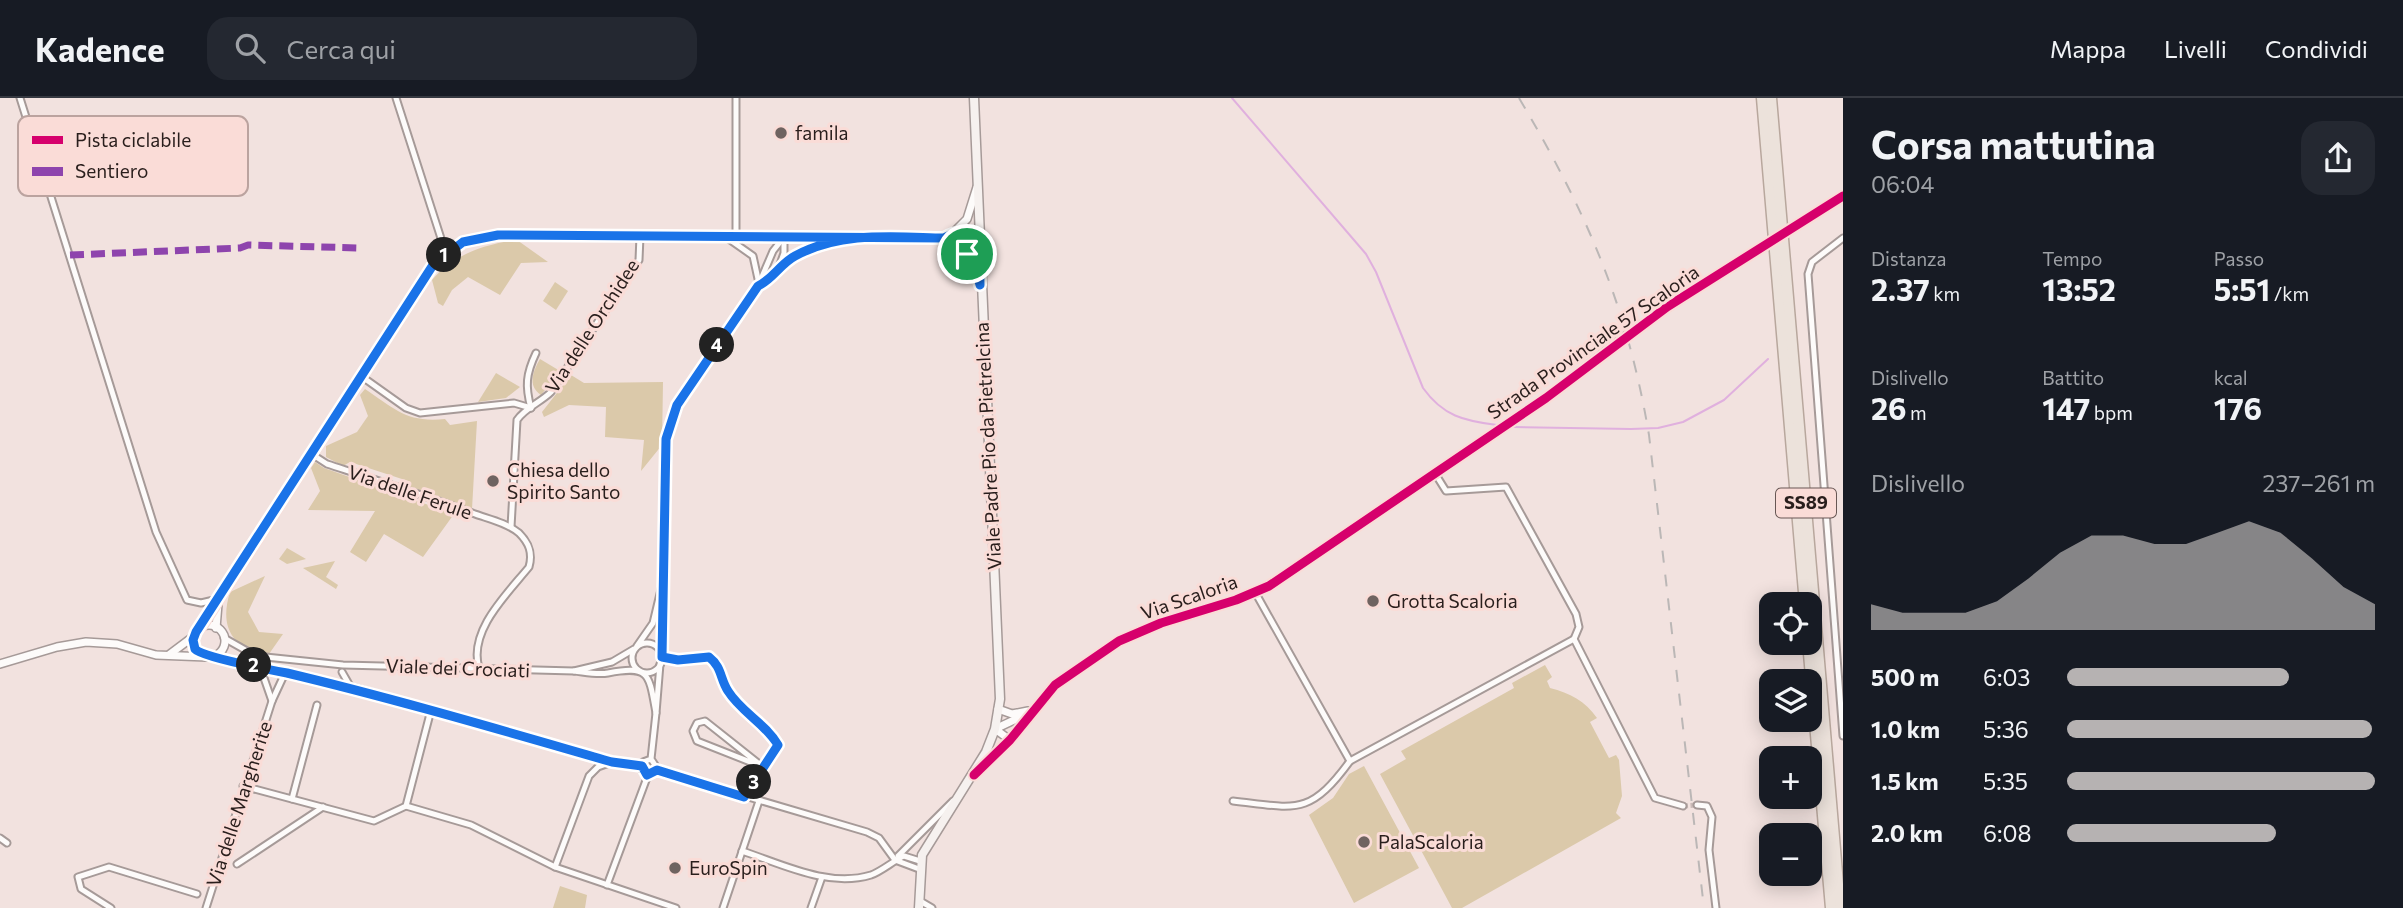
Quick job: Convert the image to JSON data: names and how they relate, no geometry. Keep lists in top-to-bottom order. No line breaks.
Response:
{"streets":{"highway":["SS89"],"main road":["Viale Padre Pio da Pietrelcina","Via Scaloria"],"street":["Via delle Orchidee","Strada Provinciale 57 Scaloria","Via delle Ferule","Viale dei Crociati","Via delle Margherite"]},"crossings":[["Strada Provinciale 57 Scaloria","Via Scaloria"],["Viale Padre Pio da Pietrelcina","Via Scaloria"]],"places":["famila","Chiesa dello Spirito Santo","Grotta Scaloria","PalaScaloria","EuroSpin"],"legend":["Pista ciclabile","Sentiero"],"page":{"header":"Kadence","search":"Cerca qui","nav":["Mappa","Livelli","Condividi"],"heading":["Corsa mattutina","06:04"],"stats":[["Distanza","2.37 km"],["Tempo","13:52"],["Passo","5:51 /km"],["Dislivello","26 m"],["Battito","147 bpm"],["kcal","176"]],"pins":["1","4","2","3"],"chart":["Dislivello","237–261 m"],"map_buttons":["+","−"],"list":[{"name":"500 m","note":"6:03"},{"name":"1.0 km","note":"5:36"},{"name":"1.5 km","note":"5:35"},{"name":"2.0 km","note":"6:08"}]}}
